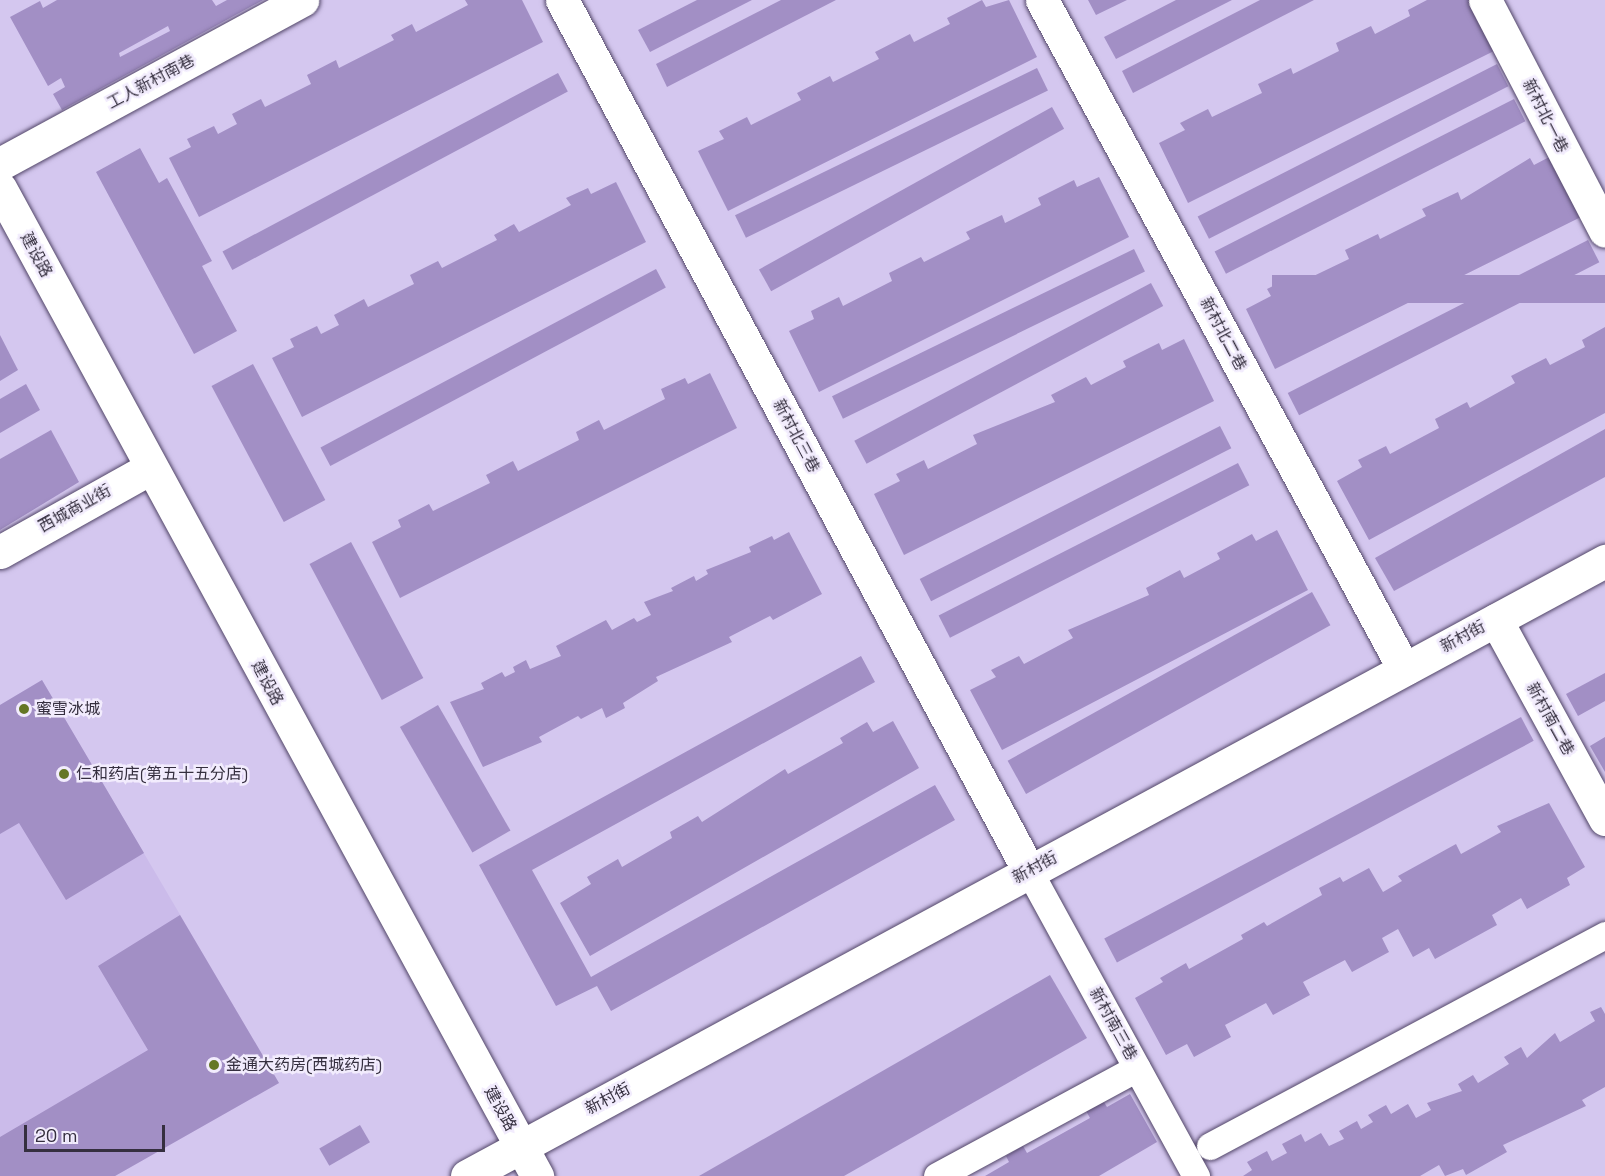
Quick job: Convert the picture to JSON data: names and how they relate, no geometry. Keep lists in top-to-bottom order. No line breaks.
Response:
{"streets":{"street":["工人新村南巷","新村北一巷","建设路","新村北二巷","新村北三巷","西城商业街","新村街","新村南二巷"],"lane":["新村南三巷"]},"crossings":[["建设路","西城商业街"],["建设路","新村街"],["新村北二巷","新村街"],["新村北三巷","新村街"],["新村北三巷","新村南三巷"],["新村街","新村南二巷"],["新村街","新村南三巷"]],"places":["蜜雪冰城","仁和药店(第五十五分店)","金通大药房(西城药店)"],"scale_bar":"20 m"}
